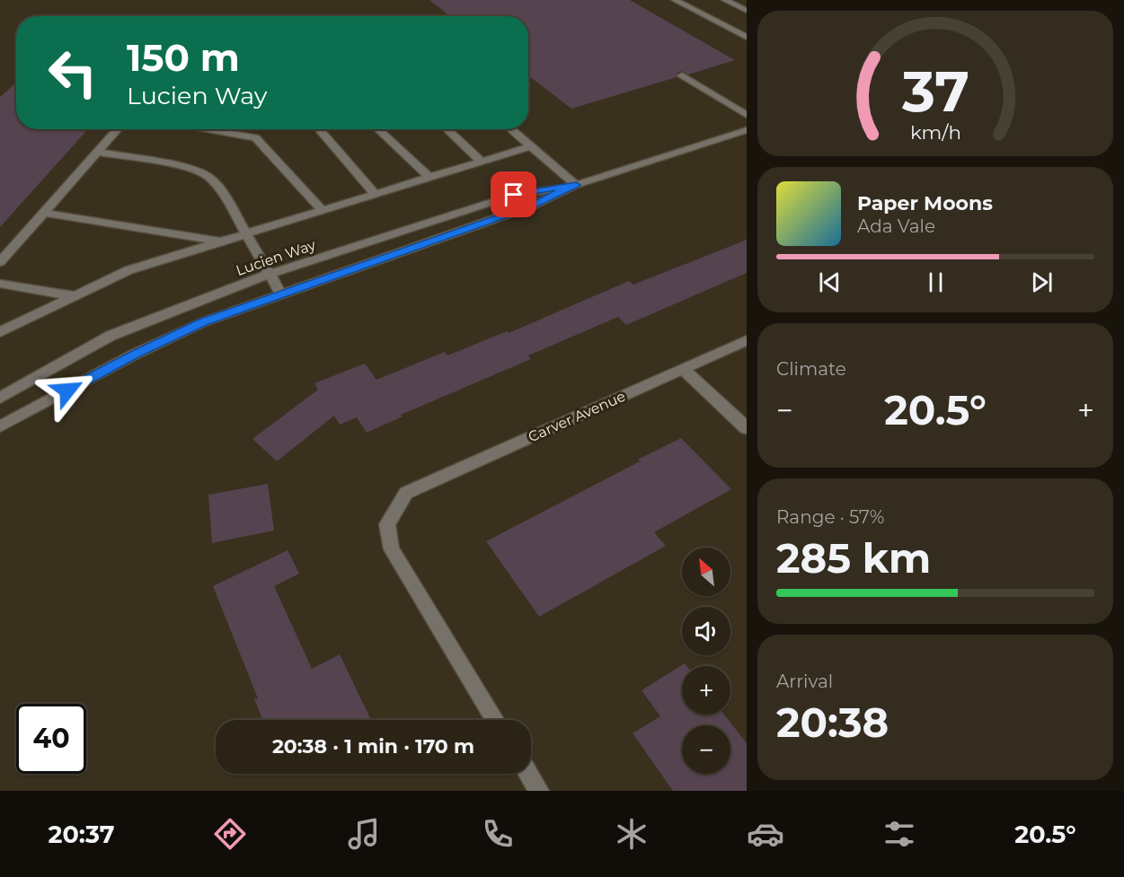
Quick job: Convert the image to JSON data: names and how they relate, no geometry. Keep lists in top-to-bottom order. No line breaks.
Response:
{"streets":{"street":["Lucien Way","Carver Avenue"]},"north":"top left","page":{"turn":["150 m","Lucien Way"],"song":["Paper Moons","Ada Vale"],"tile":["Climate",["Range · 57%","285 km"],["Arrival","20:38"]],"heat":["−","20.5°","+"],"map_buttons":["+","−"],"limit":"40","trip":"20:38 · 1 min · 170 m","tabs":["20:37","20.5°"],"gauge":["37","km/h"]}}
